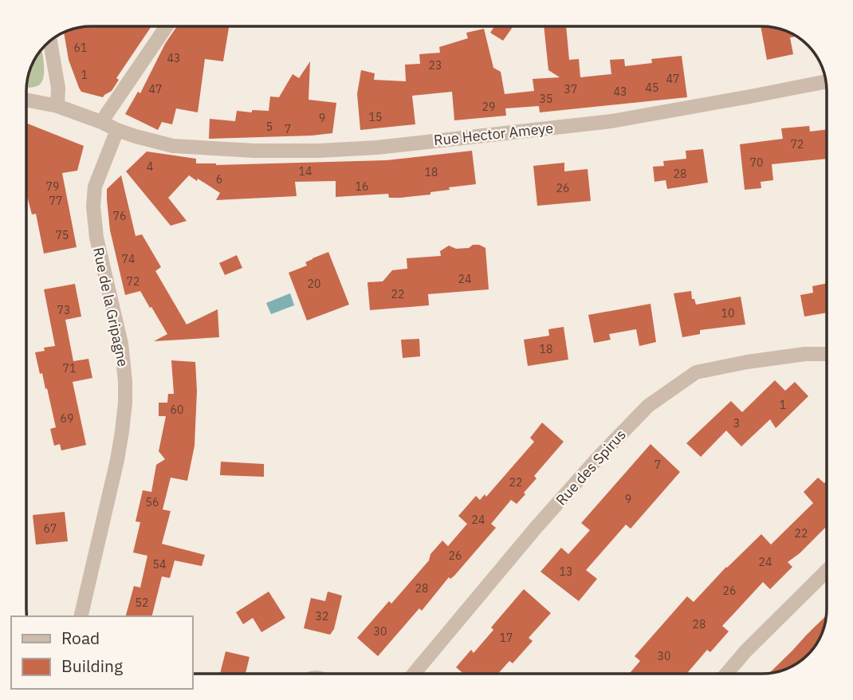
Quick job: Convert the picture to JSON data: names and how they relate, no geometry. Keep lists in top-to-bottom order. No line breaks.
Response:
{"streets":{"street":["Rue Hector Ameye","Rue de la Gripagne","Rue des Spirus"]},"crossings":[["Rue Hector Ameye","Rue de la Gripagne"]],"house_numbers":["61","43","23","1","47","45","47","37","43","35","29","15","9","5","7","72","70","4","14","18","28","6","79","16","26","77","76","75","74","24","72","20","22","73","10","18","71","1","60","69","3","7","22","9","56","24","67","22","26","24","54","13","28","26","52","32","28","30","17","30"],"legend":["Road","Building"]}
